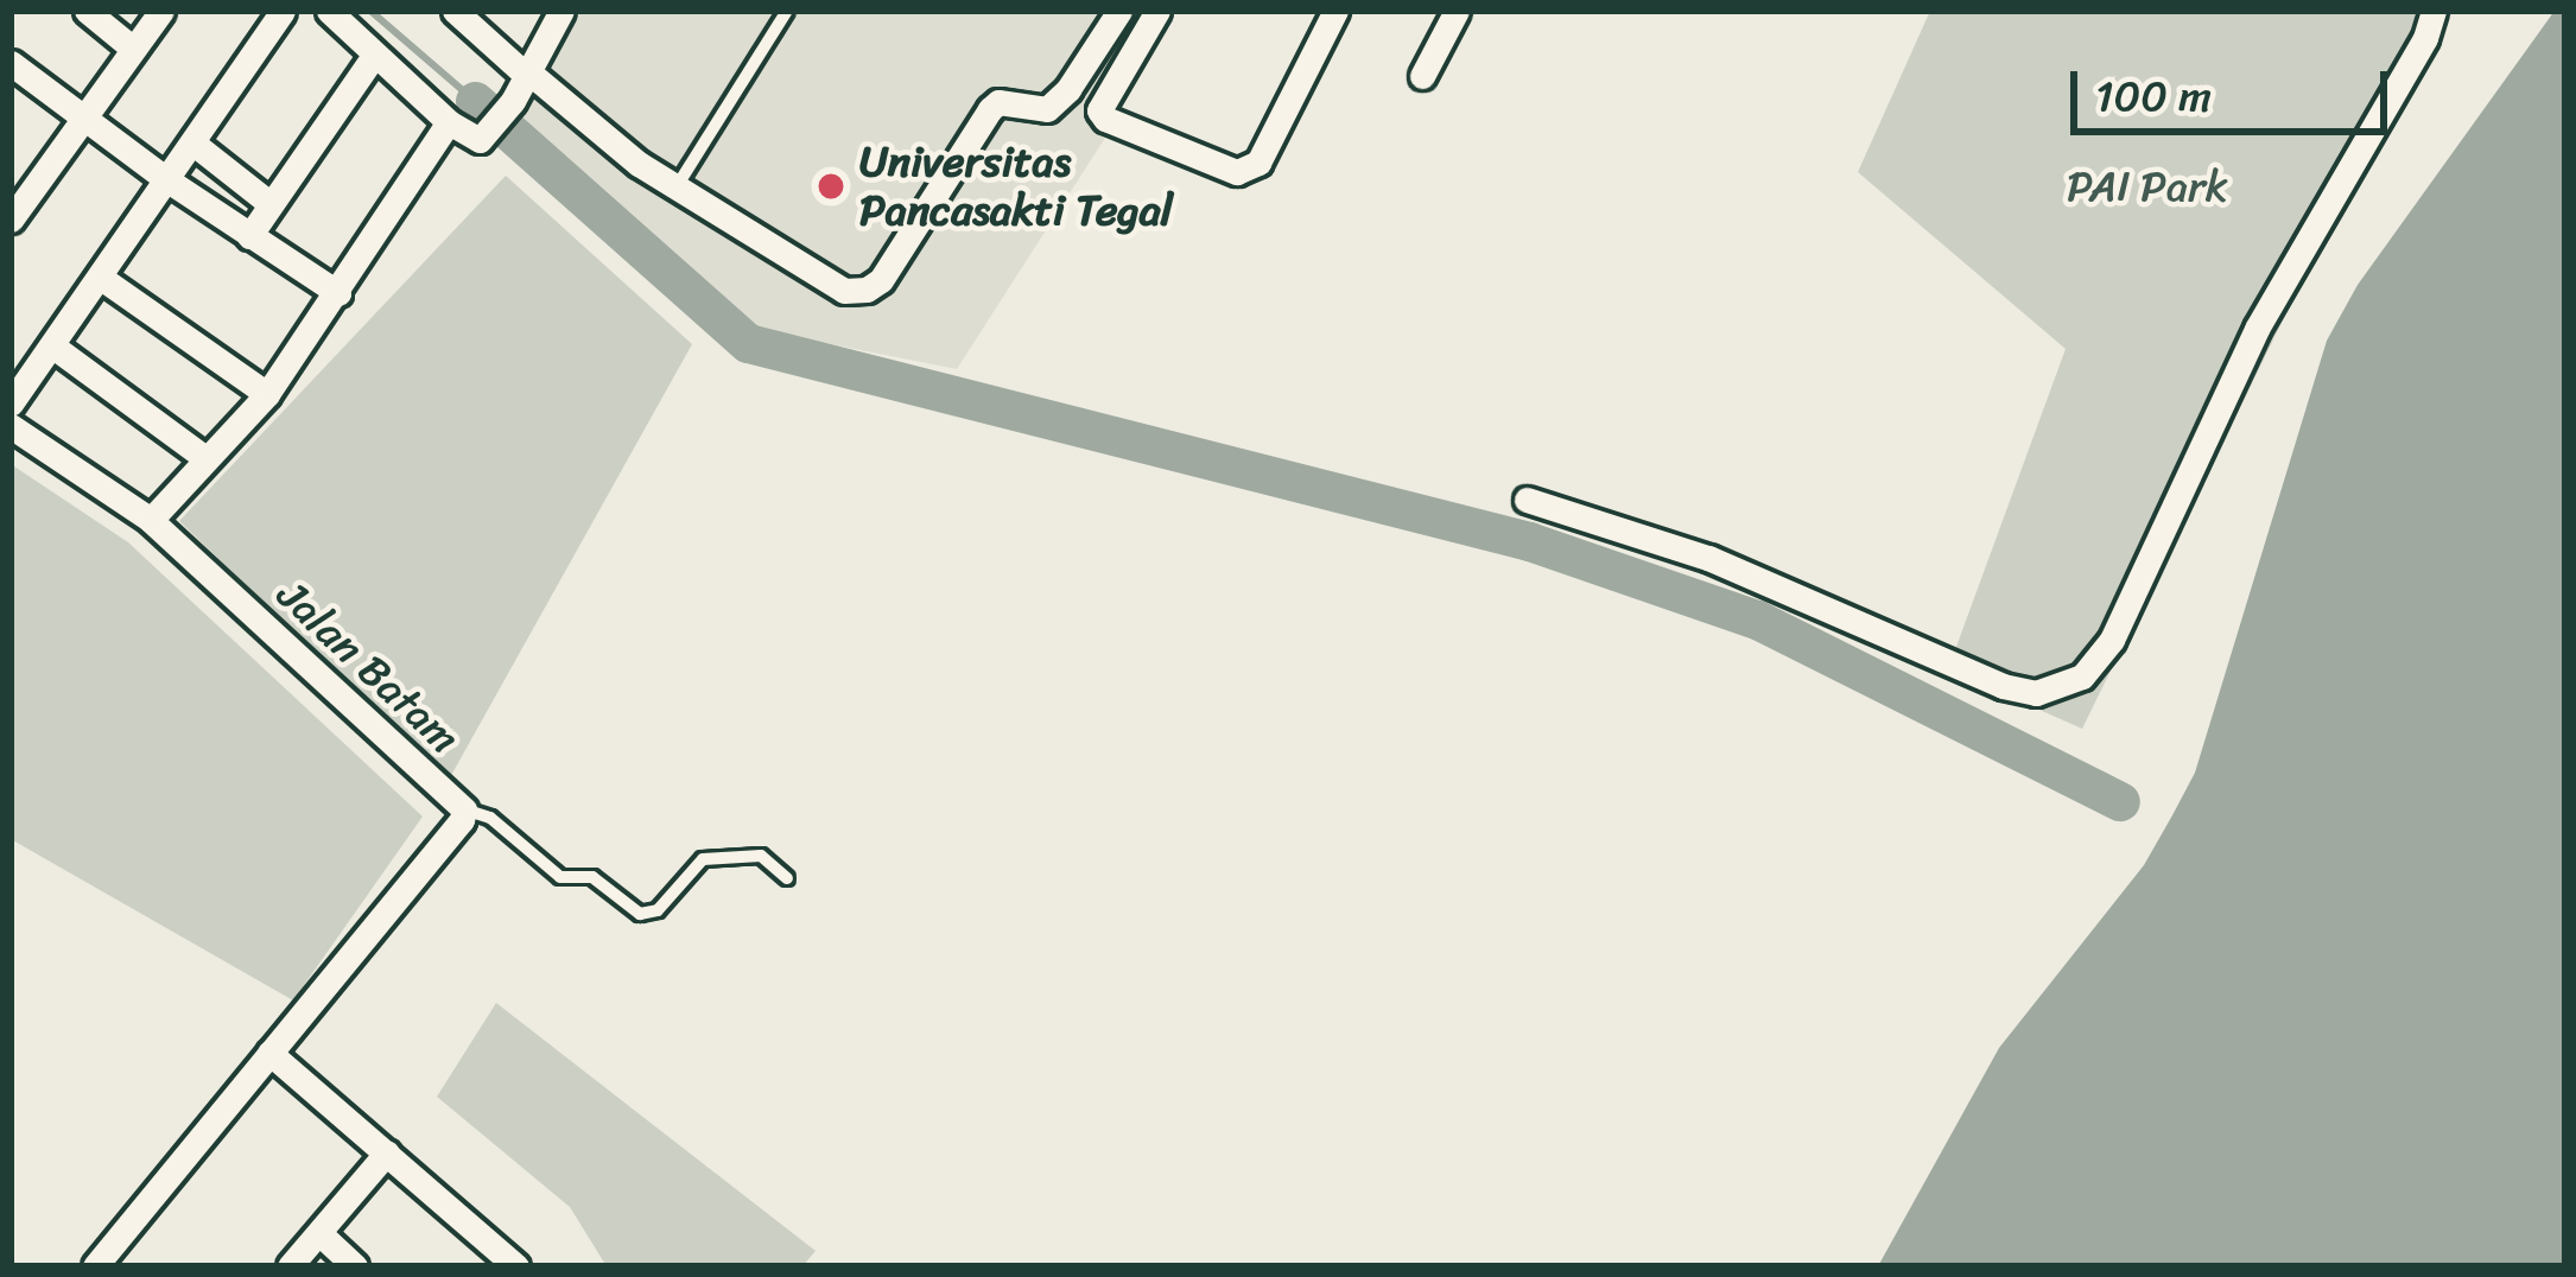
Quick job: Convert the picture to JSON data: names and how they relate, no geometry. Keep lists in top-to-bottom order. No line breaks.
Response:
{"streets":{"street":["Jalan Batam"]},"parks":["PAI Park"],"places":["Universitas Pancasakti Tegal"],"scale_bar":"100 m"}
